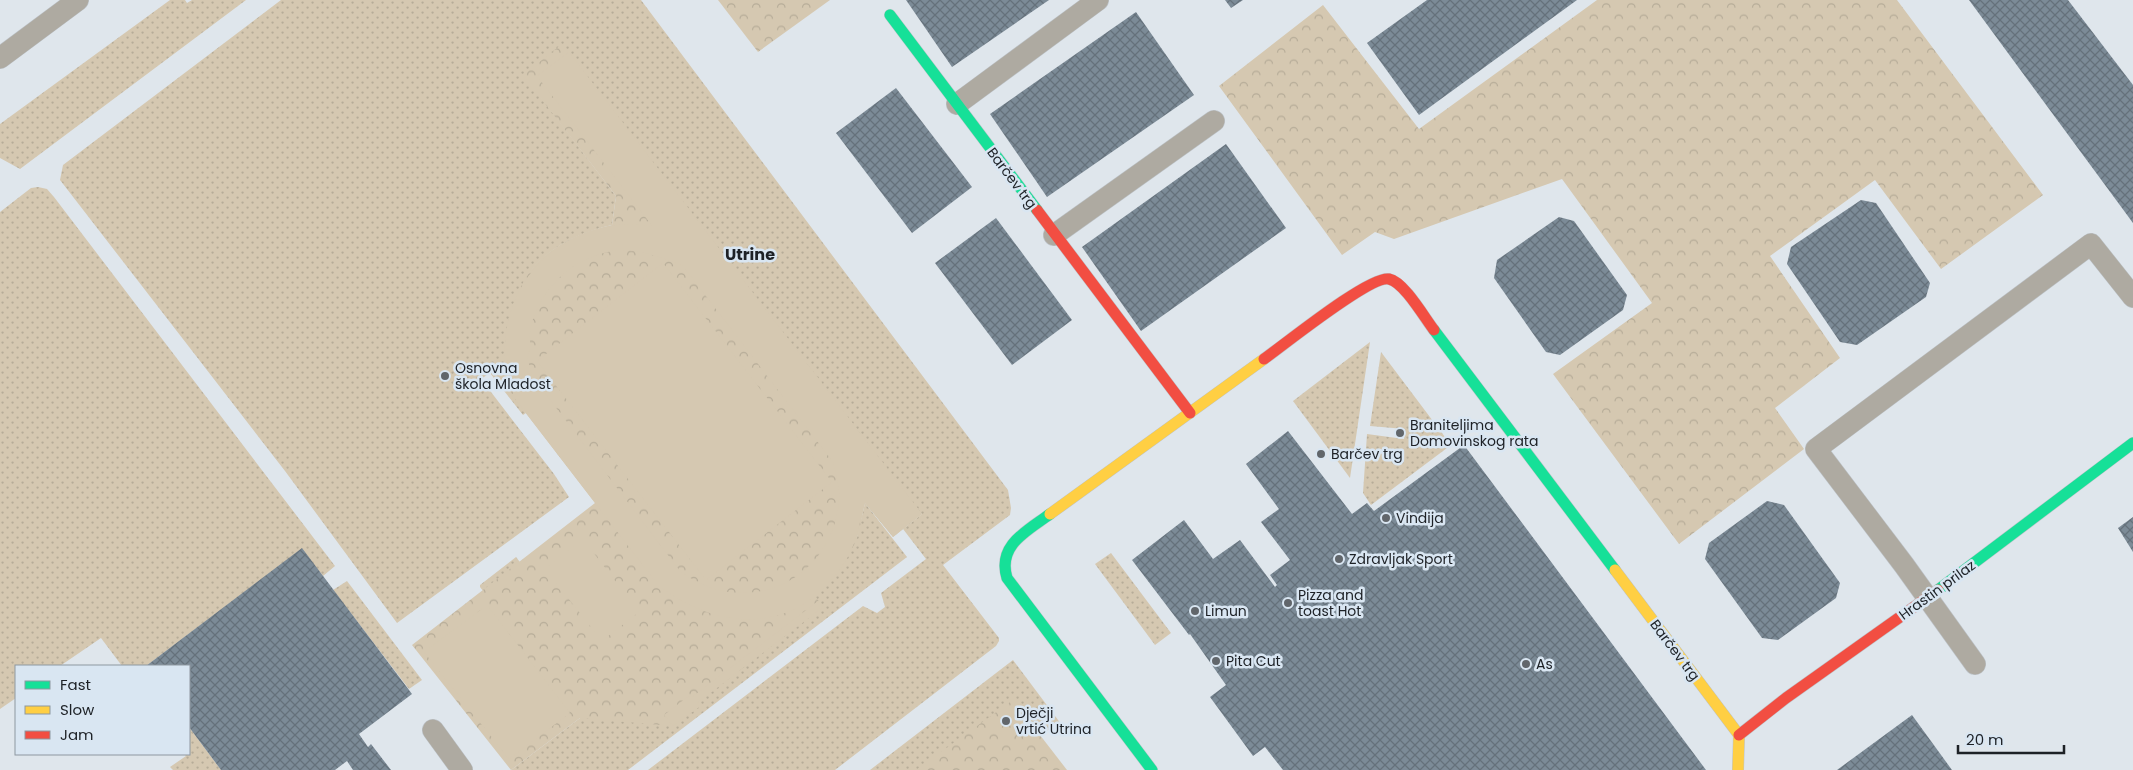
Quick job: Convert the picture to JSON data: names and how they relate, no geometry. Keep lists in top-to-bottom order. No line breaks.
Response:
{"streets":{"street":["Barčev trg","Hrastin prilaz"]},"crossings":[["Barčev trg","Hrastin prilaz"]],"districts":["Utrine"],"places":["Osnovna škola Mladost","Braniteljima Domovinskog rata","Barčev trg","Vindija","Zdravljak Sport","Pizza and toast Hot","Limun","Pita Cut","As","Dječji vrtić Utrina"],"legend":["Fast","Slow","Jam"],"scale_bar":"20 m"}
